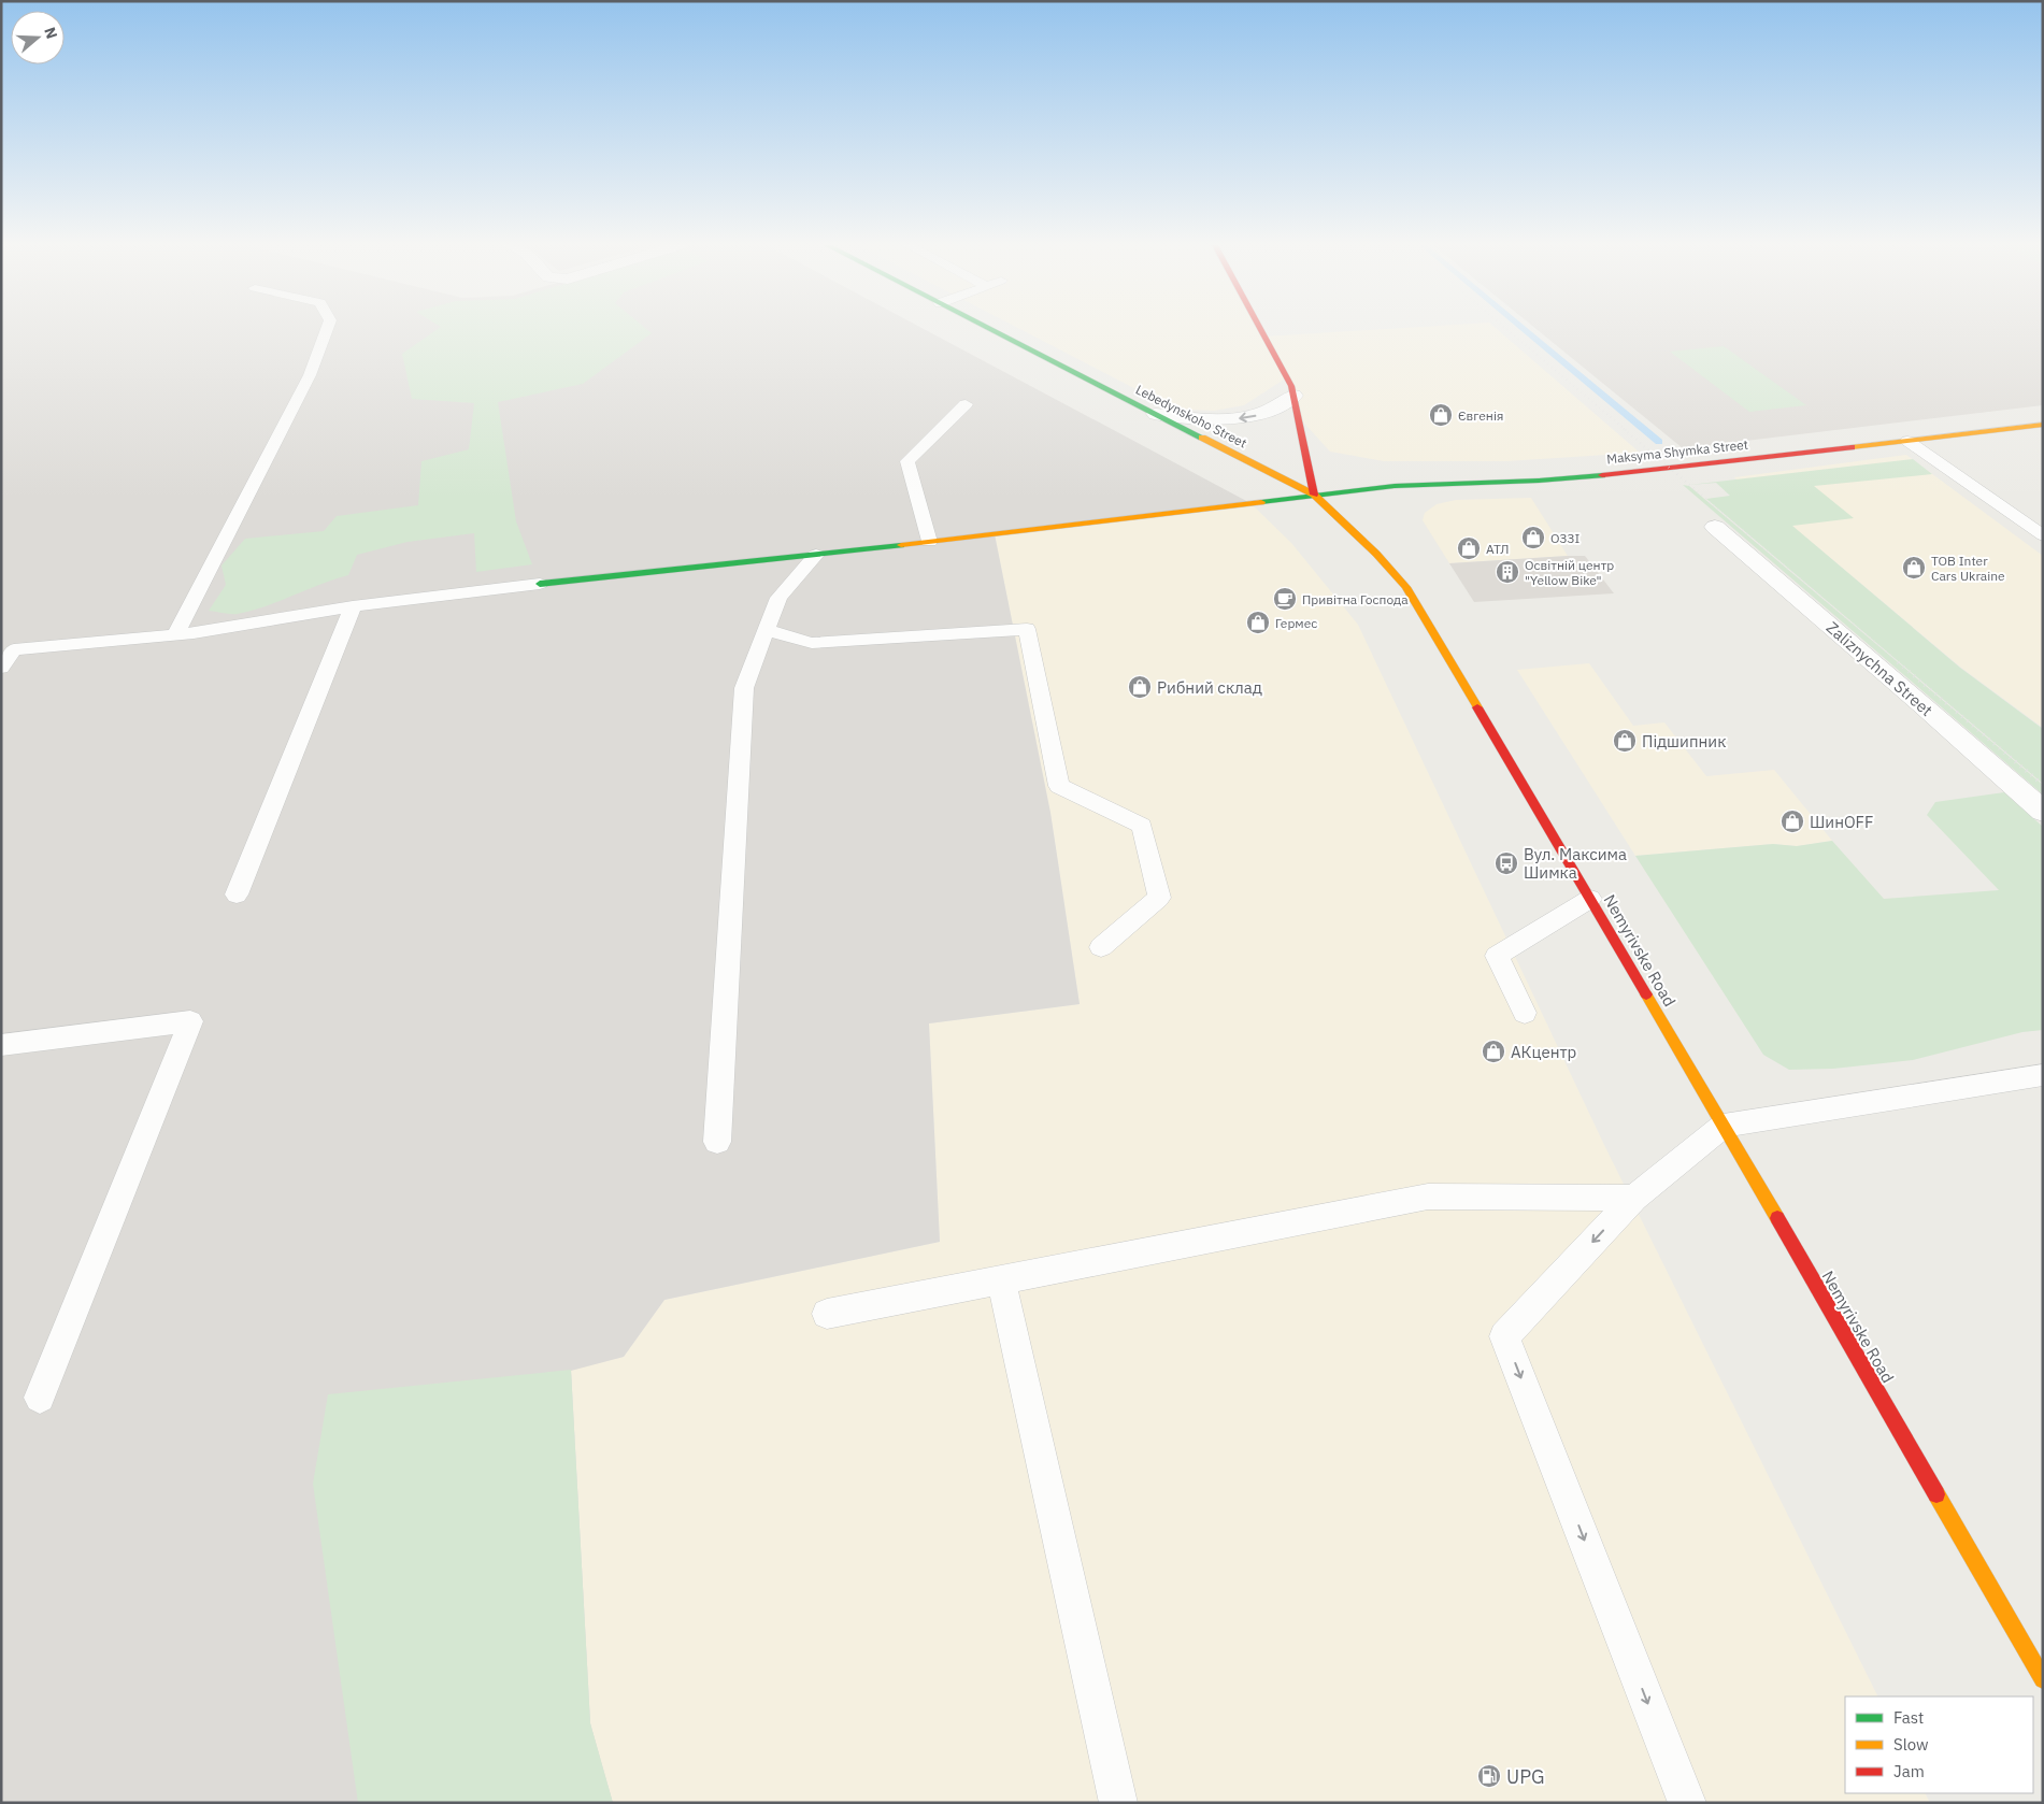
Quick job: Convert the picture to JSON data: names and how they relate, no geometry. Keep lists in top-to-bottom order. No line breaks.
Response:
{"streets":{"main road":["Lebedynskoho Street","Maksyma Shymka Street","Nemyrivske Road"],"street":["Zaliznychna Street"]},"crossings":[["Lebedynskoho Street","Maksyma Shymka Street"],["Lebedynskoho Street","Nemyrivske Road"],["Maksyma Shymka Street","Nemyrivske Road"]],"places":{"shop":["Євгенія","ОЗЗІ","АТЛ","ТОВ Inter Cars Ukraine","Гермес","Рибний склад","Підшипник","ШинOFF","АКцентр"],"building":["Освітній центр \"Yellow Bike\""],"cafe":["Привітна Господа"],"bus stop":["Вул. Максима Шимка"],"fuel station":["UPG"]},"legend":["Fast","Slow","Jam"],"north":"right"}
